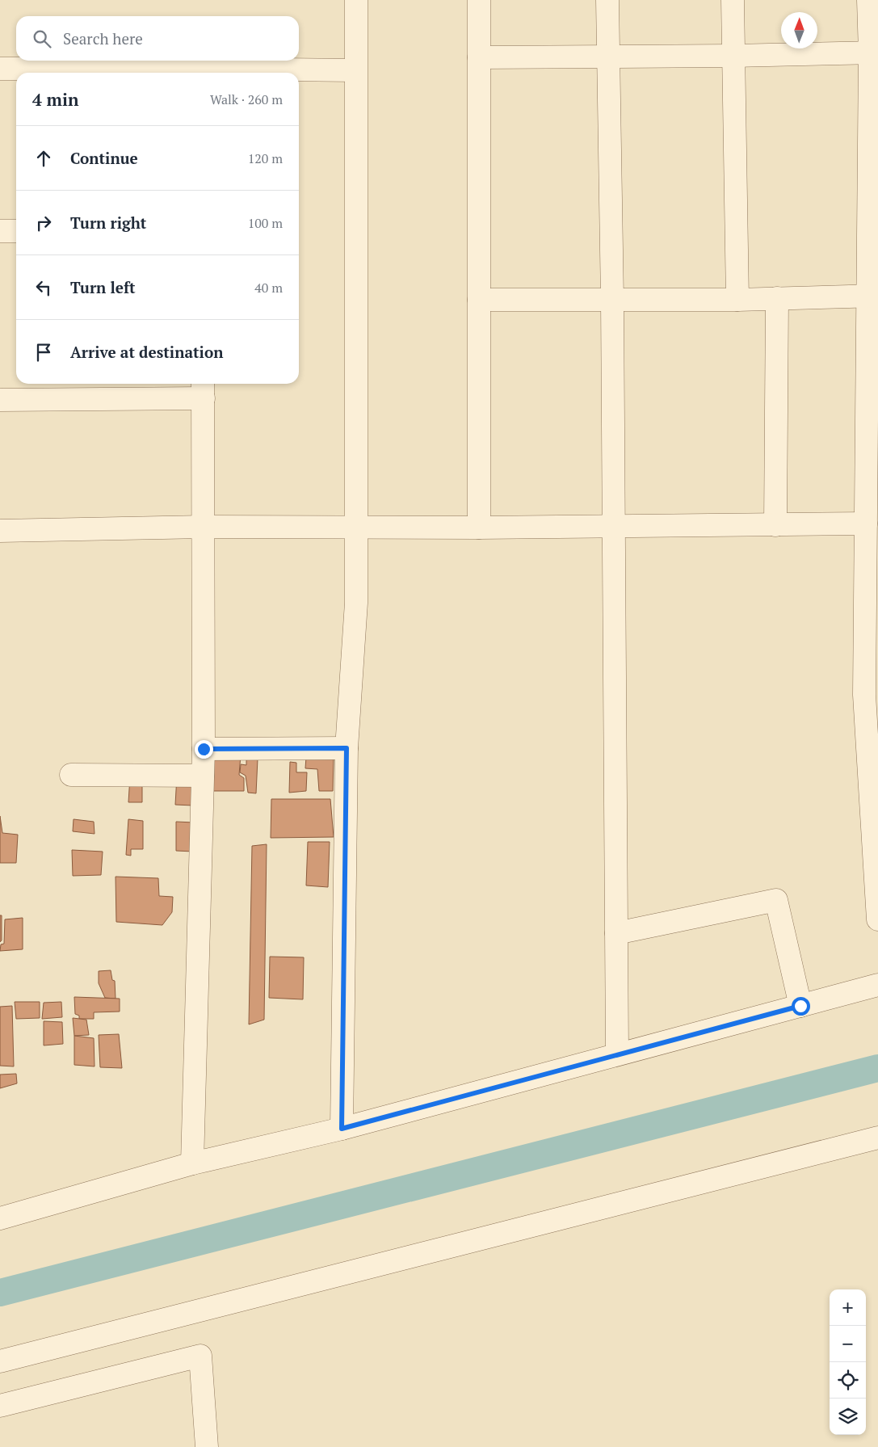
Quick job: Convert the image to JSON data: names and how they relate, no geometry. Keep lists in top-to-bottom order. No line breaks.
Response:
{"north":"top","page":{"search":"Search here","heading":["4 min","Walk · 260 m"],"list":[["Continue","120 m"],["Turn right","100 m"],["Turn left","40 m"],"Arrive at destination"],"map_buttons":["+","−"]}}
